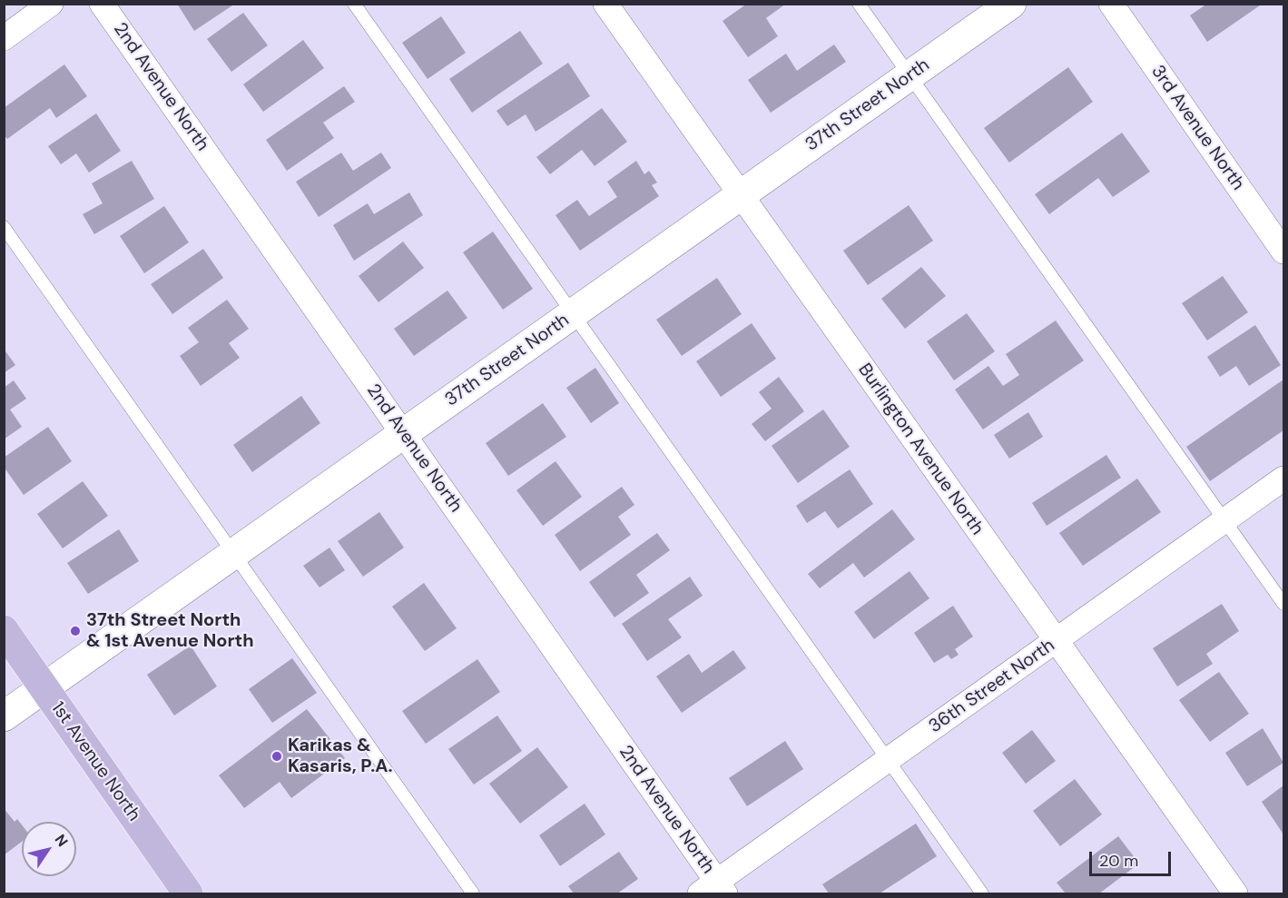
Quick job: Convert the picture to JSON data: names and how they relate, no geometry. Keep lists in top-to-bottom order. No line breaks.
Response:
{"streets":{"main road":["1st Avenue North"],"street":["2nd Avenue North","37th Street North","3rd Avenue North","Burlington Avenue North","36th Street North"]},"crossings":[["2nd Avenue North","37th Street North"],["2nd Avenue North","36th Street North"],["37th Street North","Burlington Avenue North"],["37th Street North","1st Avenue North"],["Burlington Avenue North","36th Street North"]],"places":["37th Street North & 1st Avenue North","Karikas & Kasaris, P.A."],"scale_bar":"20 m","north":"top right"}
